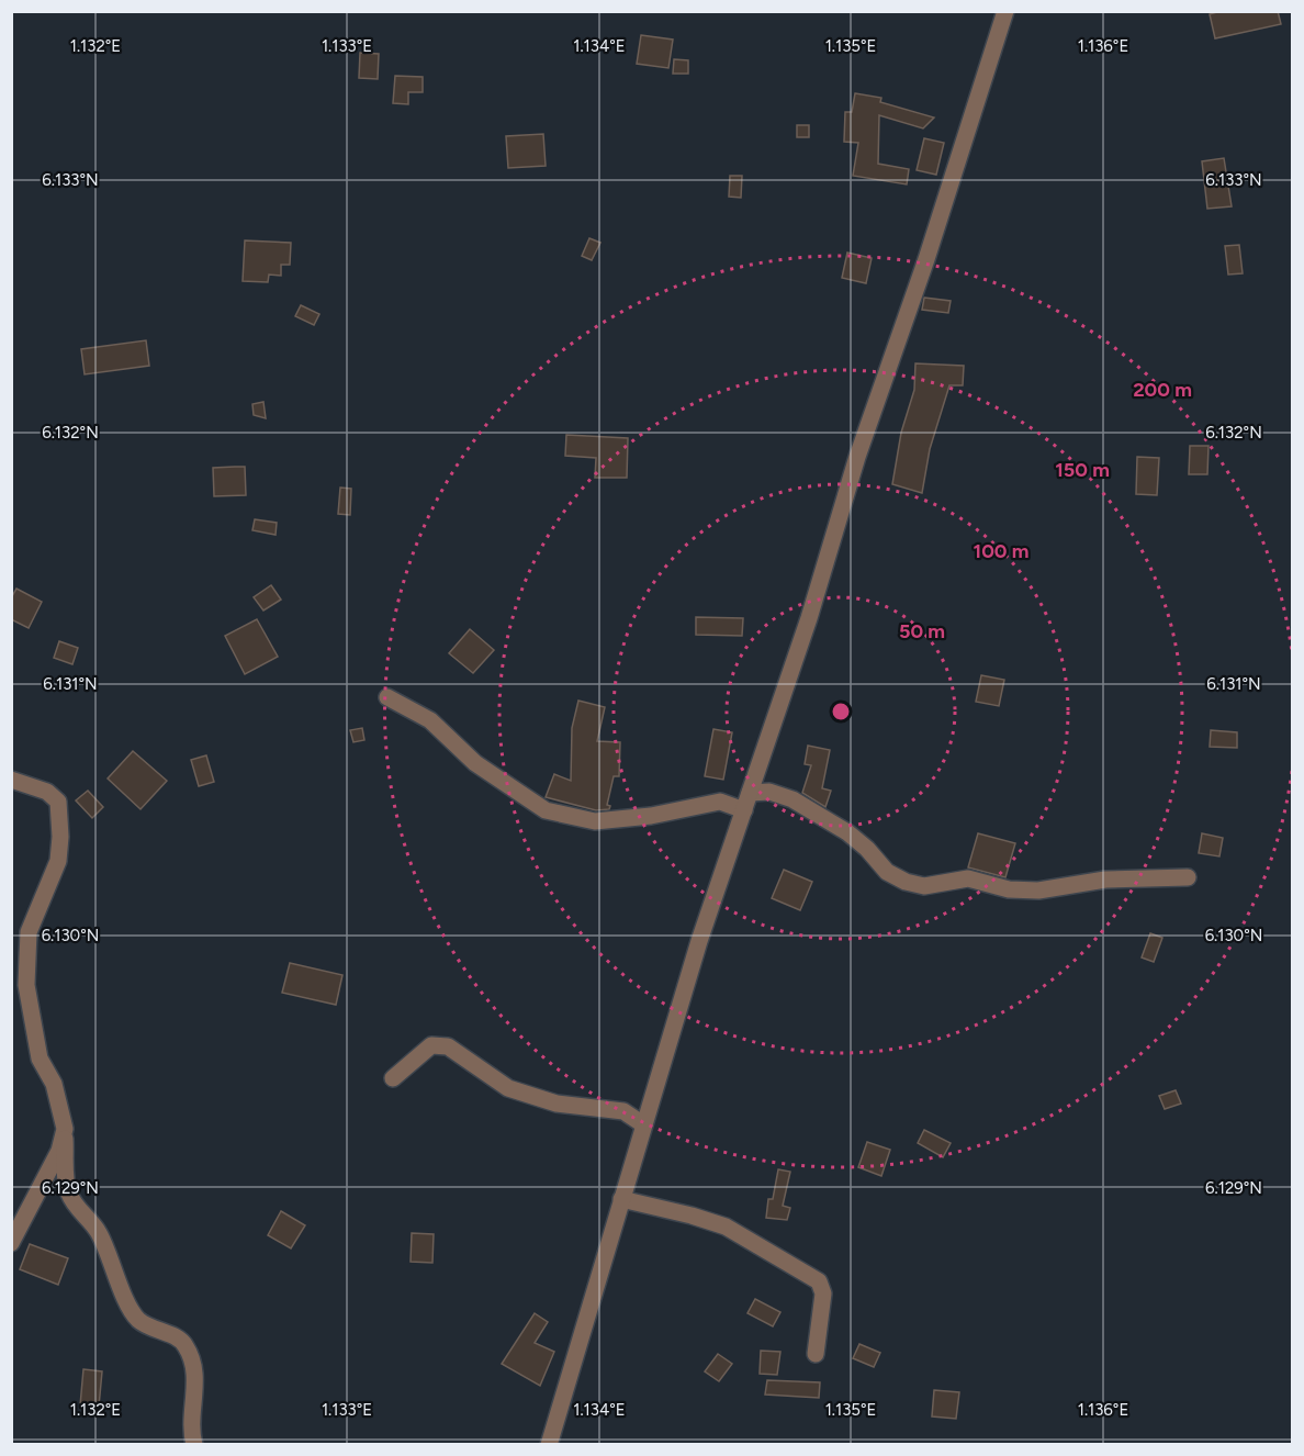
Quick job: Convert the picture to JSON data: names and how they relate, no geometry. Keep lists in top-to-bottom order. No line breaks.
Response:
{"coordinates":["1.132°E","1.133°E","1.134°E","1.135°E","1.136°E","6.133°N","6.132°N","6.131°N","6.130°N","6.129°N"],"rings":["200 m","150 m","100 m","50 m"]}
